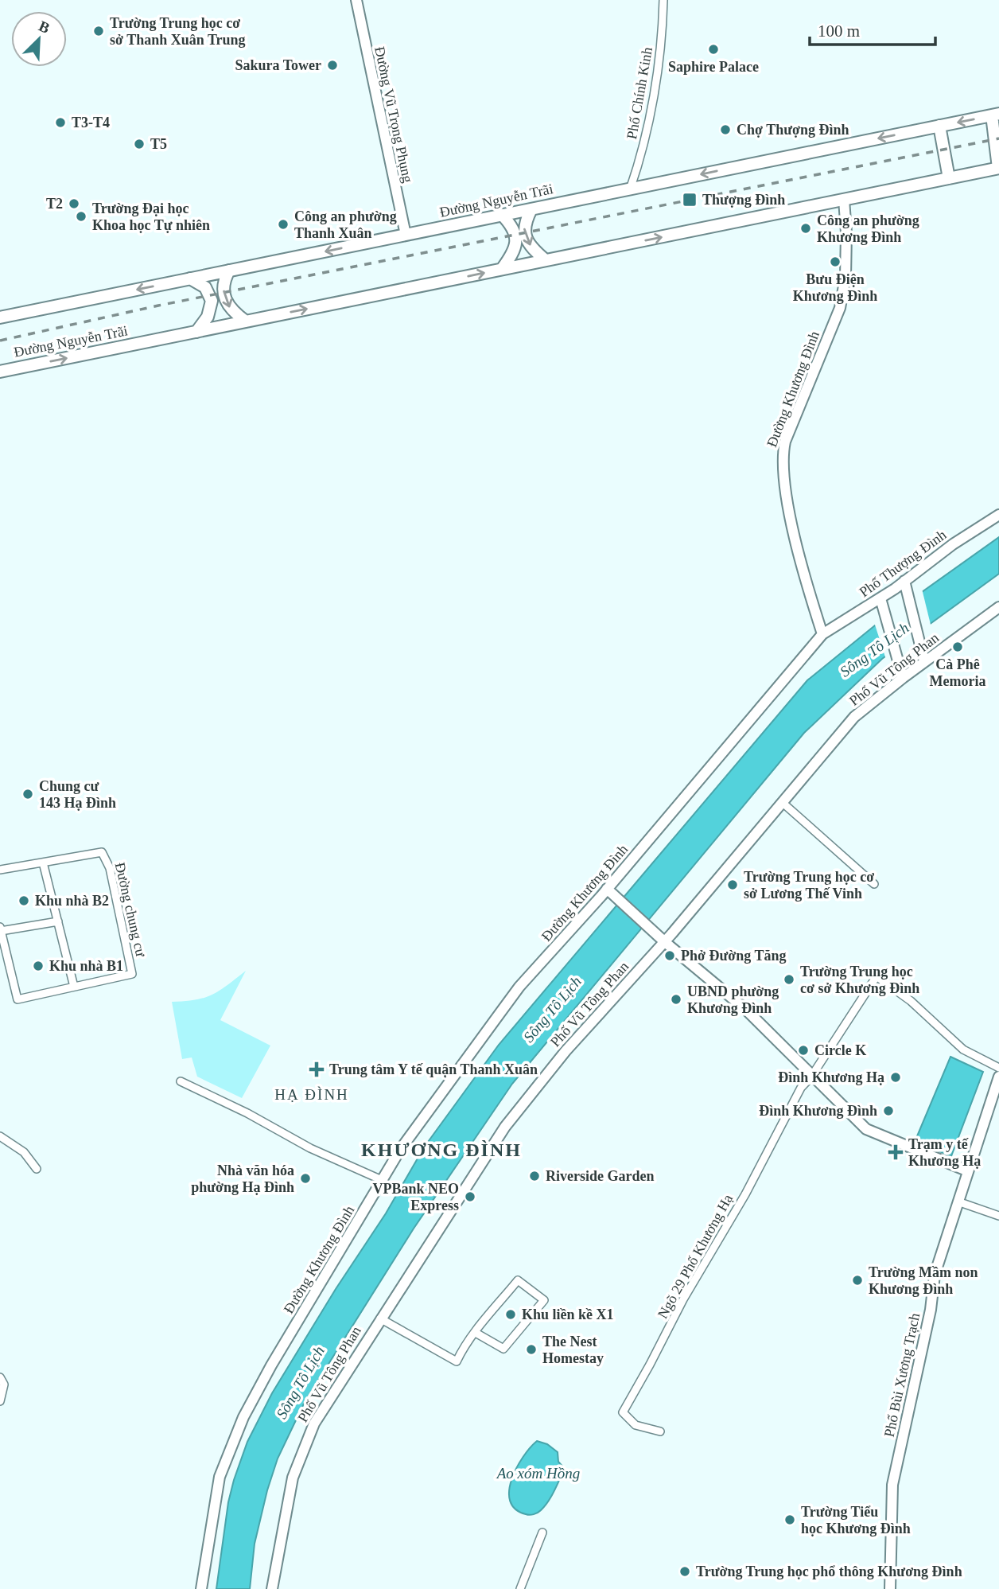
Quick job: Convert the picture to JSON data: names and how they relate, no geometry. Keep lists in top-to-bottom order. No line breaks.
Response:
{"streets":{"main road":["Đường Vũ Trọng Phụng","Đường Nguyễn Trãi","Đường Khương Đình","Phố Thượng Đình","Phố Vũ Tông Phan","Phố Bùi Xương Trạch"],"street":["Phố Chính Kinh","Đường chung cư","Ngõ 29 Phố Khương Hạ"]},"crossings":[["Phố Chính Kinh","Đường Nguyễn Trãi"],["Đường Vũ Trọng Phụng","Đường Nguyễn Trãi"],["Đường Nguyễn Trãi","Đường Khương Đình"],["Đường Khương Đình","Phố Thượng Đình"]],"districts":["HẠ ĐÌNH","KHƯƠNG ĐÌNH"],"water":["Sông Tô Lịch","Ao xóm Hồng"],"places":{"other":["Trường Trung học cơ sở Thanh Xuân Trung","Saphire Palace","Sakura Tower","T3-T4","Chợ Thượng Đình","T5","T2","Trường Đại học Khoa học Tự nhiên","Công an phường Thanh Xuân","Công an phường Khương Đình","Bưu Điện Khương Đình","Cà Phê Memoria","Chung cư 143 Hạ Đình","Trường Trung học cơ sở Lương Thế Vinh","Khu nhà B2","Phở Đường Tăng","Khu nhà B1","Trường Trung học cơ sở Khương Đình","UBND phường Khương Đình","Circle K","Đình Khương Hạ","Đình Khương Đình","Riverside Garden","Nhà văn hóa phường Hạ Đình","VPBank NEO Express","Trường Mầm non Khương Đình","Khu liền kề X1","The Nest Homestay","Trường Tiểu học Khương Đình","Trường Trung học phổ thông Khương Đình"],"transit":["Thượng Đình"],"health":["Trung tâm Y tế quận Thanh Xuân","Trạm y tế Khương Hạ"]},"scale_bar":"100 m","north":"top right"}
